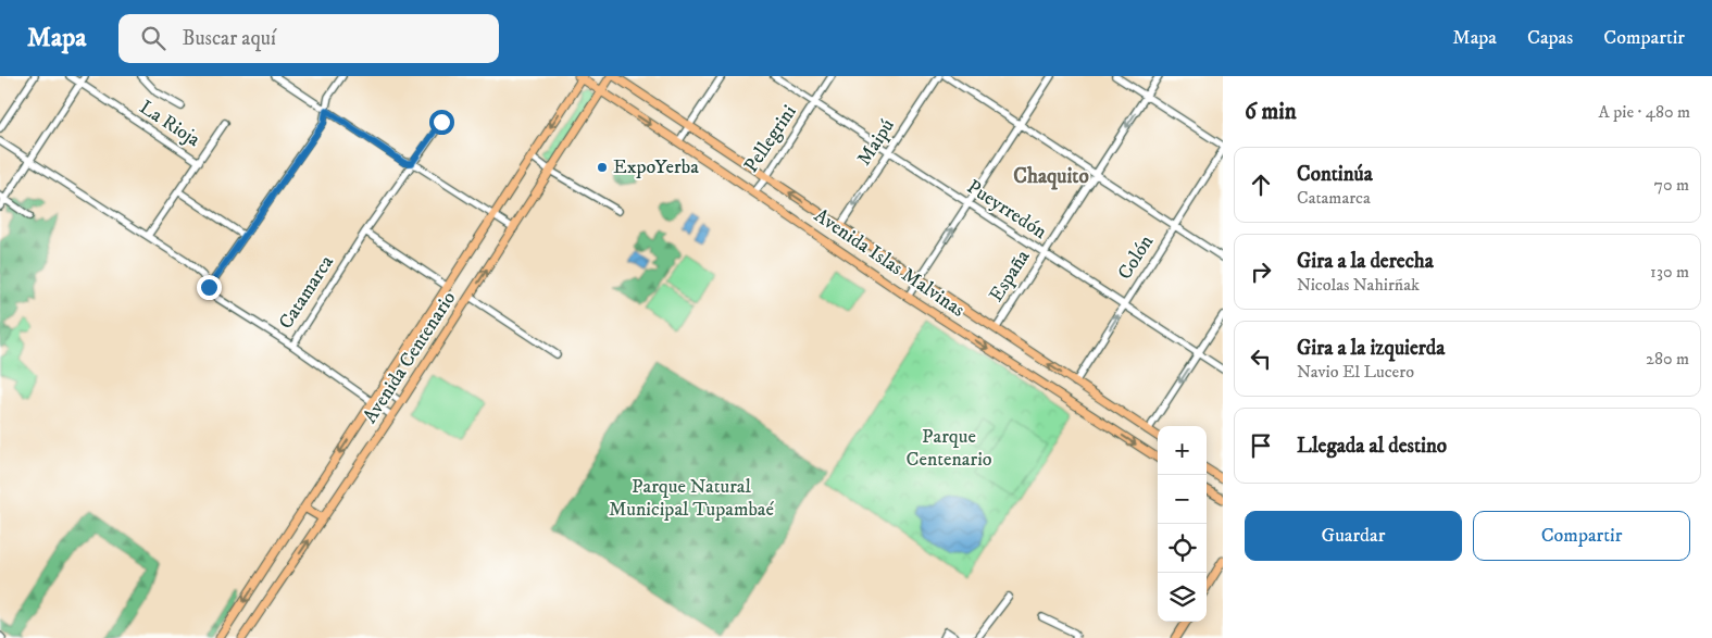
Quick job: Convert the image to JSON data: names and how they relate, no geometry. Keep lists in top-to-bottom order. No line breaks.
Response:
{"streets":{"main road":["Avenida Islas Malvinas","Avenida Centenario"],"street":["La Rioja","Pellegrini","Maipú","Pueyrredón","Colón","España","Catamarca"]},"crossings":[["Pellegrini","Pueyrredón"],["Pellegrini","Avenida Islas Malvinas"],["Maipú","Pueyrredón"],["Maipú","Avenida Islas Malvinas"],["Pueyrredón","Colón"],["Pueyrredón","España"],["Colón","Avenida Islas Malvinas"],["Avenida Islas Malvinas","España"],["Avenida Islas Malvinas","Avenida Centenario"]],"one_way":["Maipú"],"districts":["Chaquito"],"parks":["Parque Centenario","Parque Natural Municipal Tupambaé"],"places":["ExpoYerba"],"page":{"header":"Mapa","search":"Buscar aquí","nav":["Mapa","Capas","Compartir"],"heading":["6 min","A pie · 480 m"],"list":[["Continúa","Catamarca","70 m"],["Gira a la derecha","Nicolas Nahirñak","130 m"],["Gira a la izquierda","Navio El Lucero","280 m"],"Llegada al destino"],"map_buttons":["+","−"],"buttons":["Guardar","Compartir"]}}
